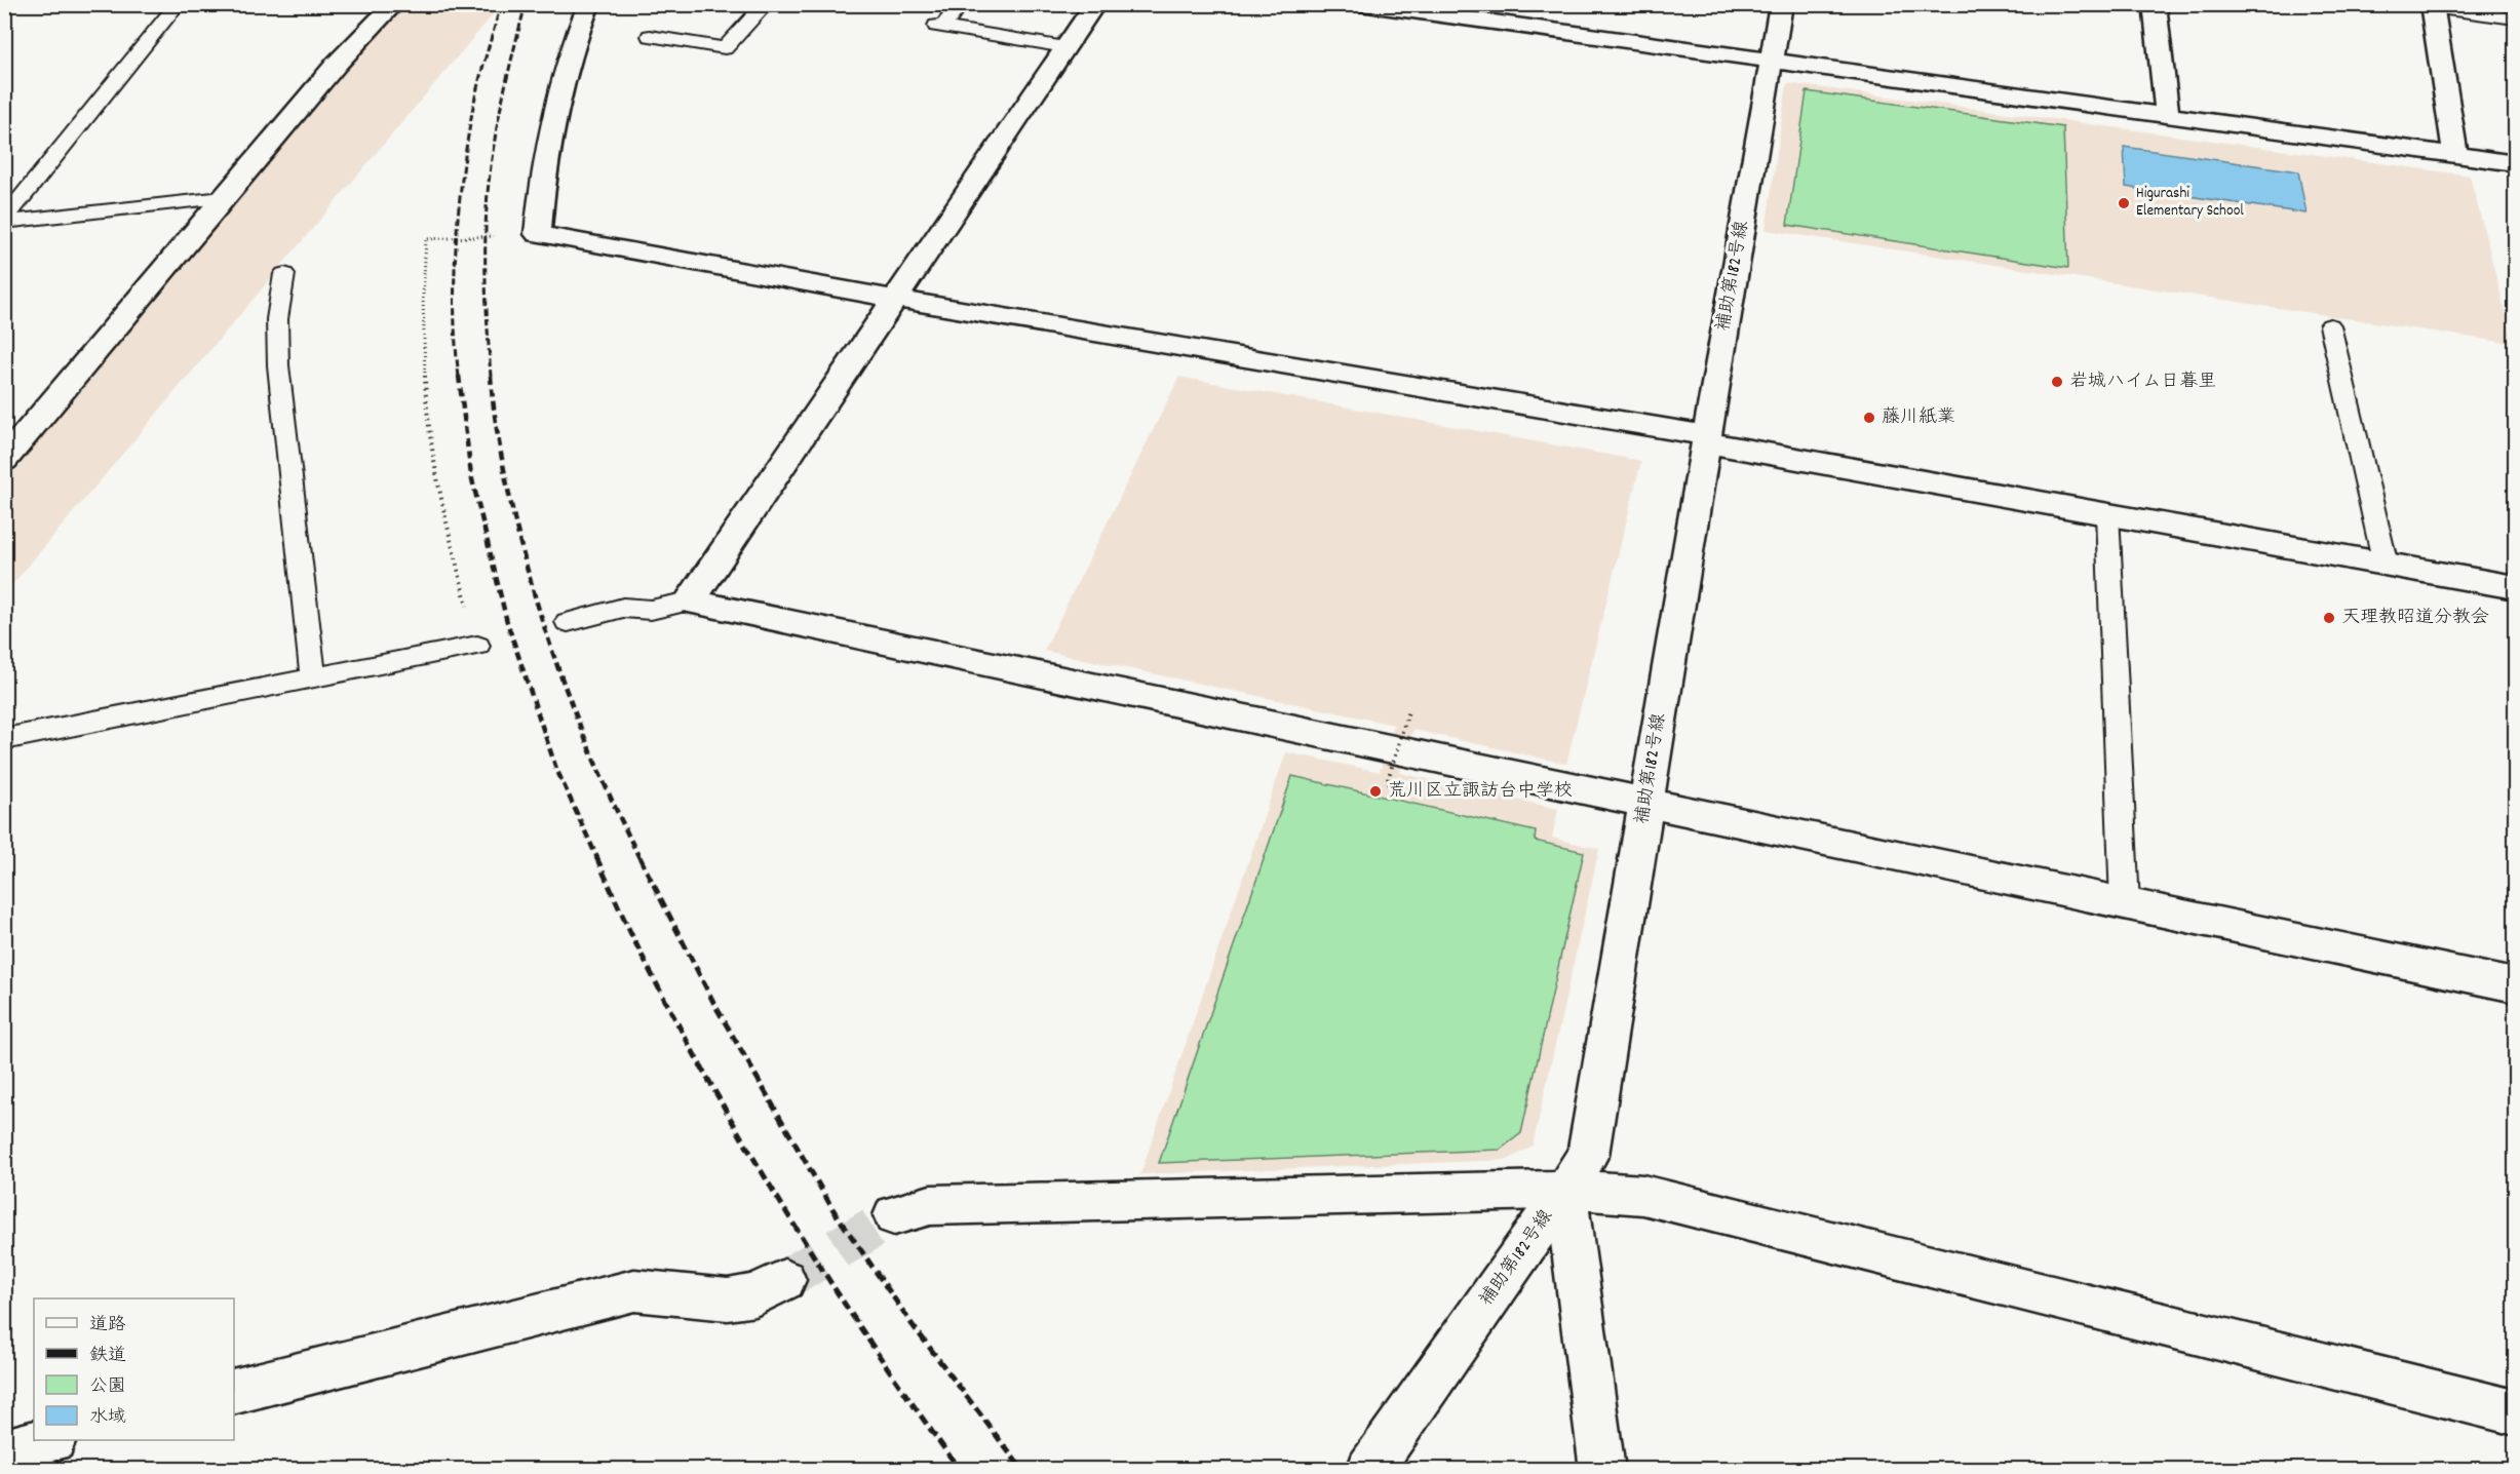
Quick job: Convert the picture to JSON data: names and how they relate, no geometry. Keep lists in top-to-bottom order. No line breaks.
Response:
{"streets":{"street":["補助第182号線"]},"places":["Higurashi Elementary School","岩城ハイム日暮里","藤川紙業","天理教昭道分教会","荒川区立諏訪台中学校"],"legend":["道路","鉄道","公園","水域"]}
